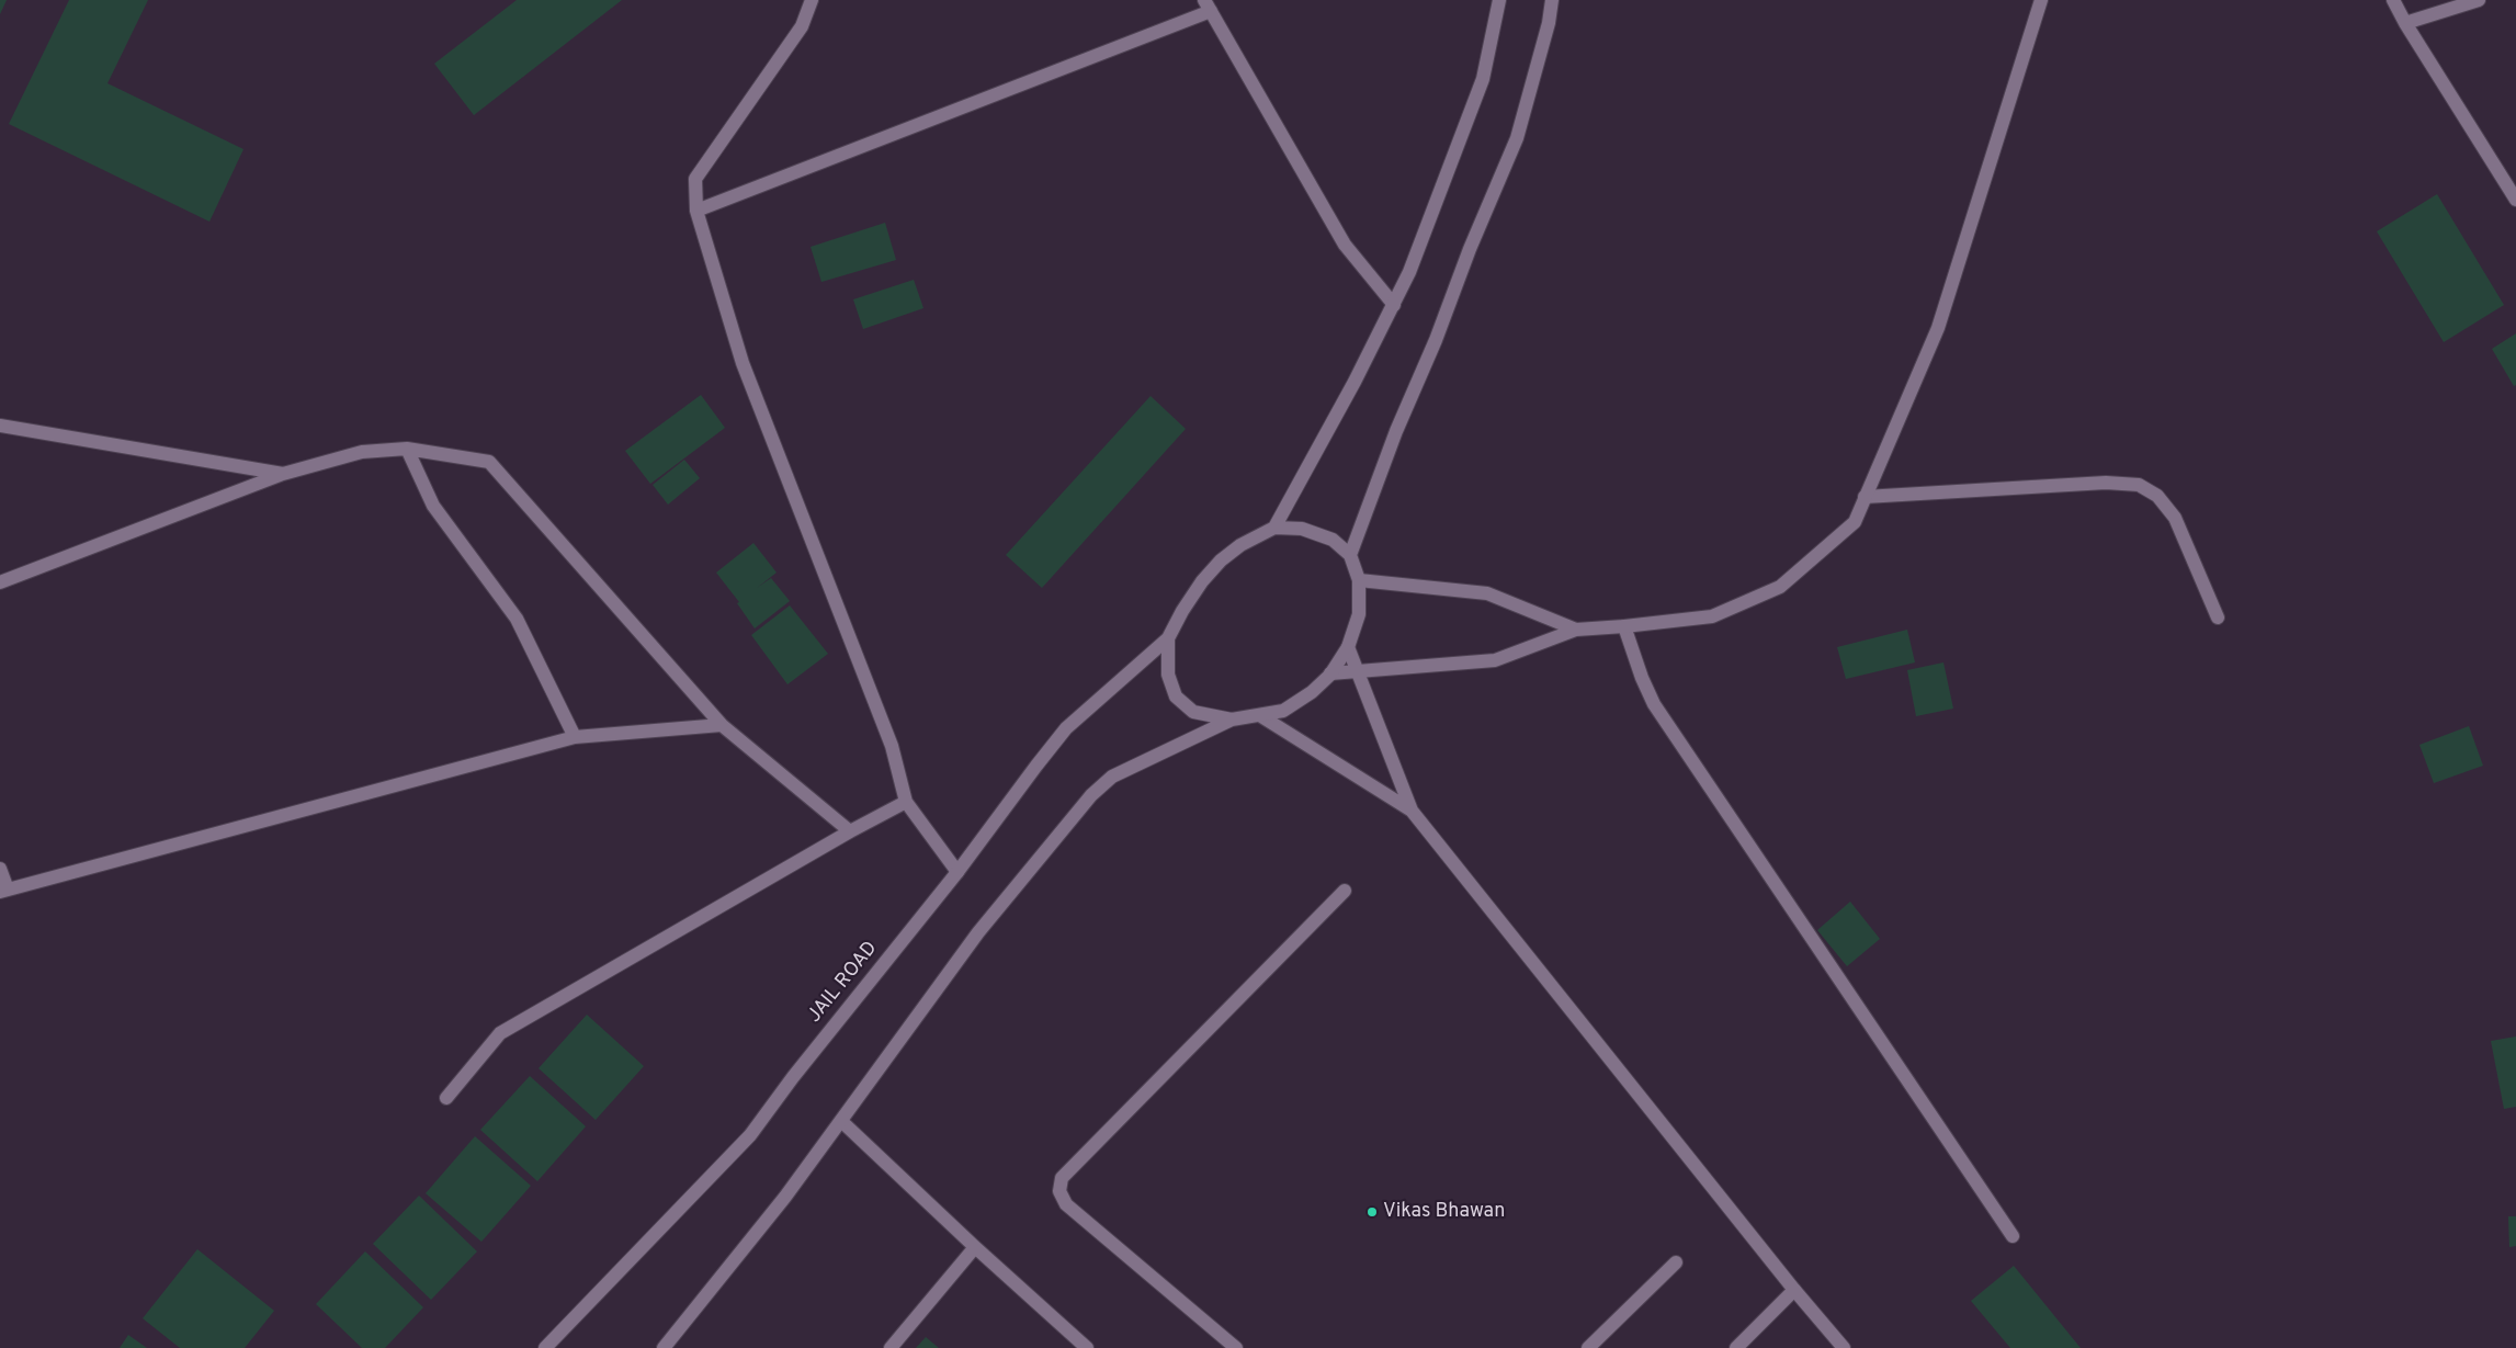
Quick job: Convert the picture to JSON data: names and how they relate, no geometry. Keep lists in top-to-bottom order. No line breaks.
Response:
{"streets":{"main road":["JAIL ROAD"]},"places":["Vikas Bhawan"]}
